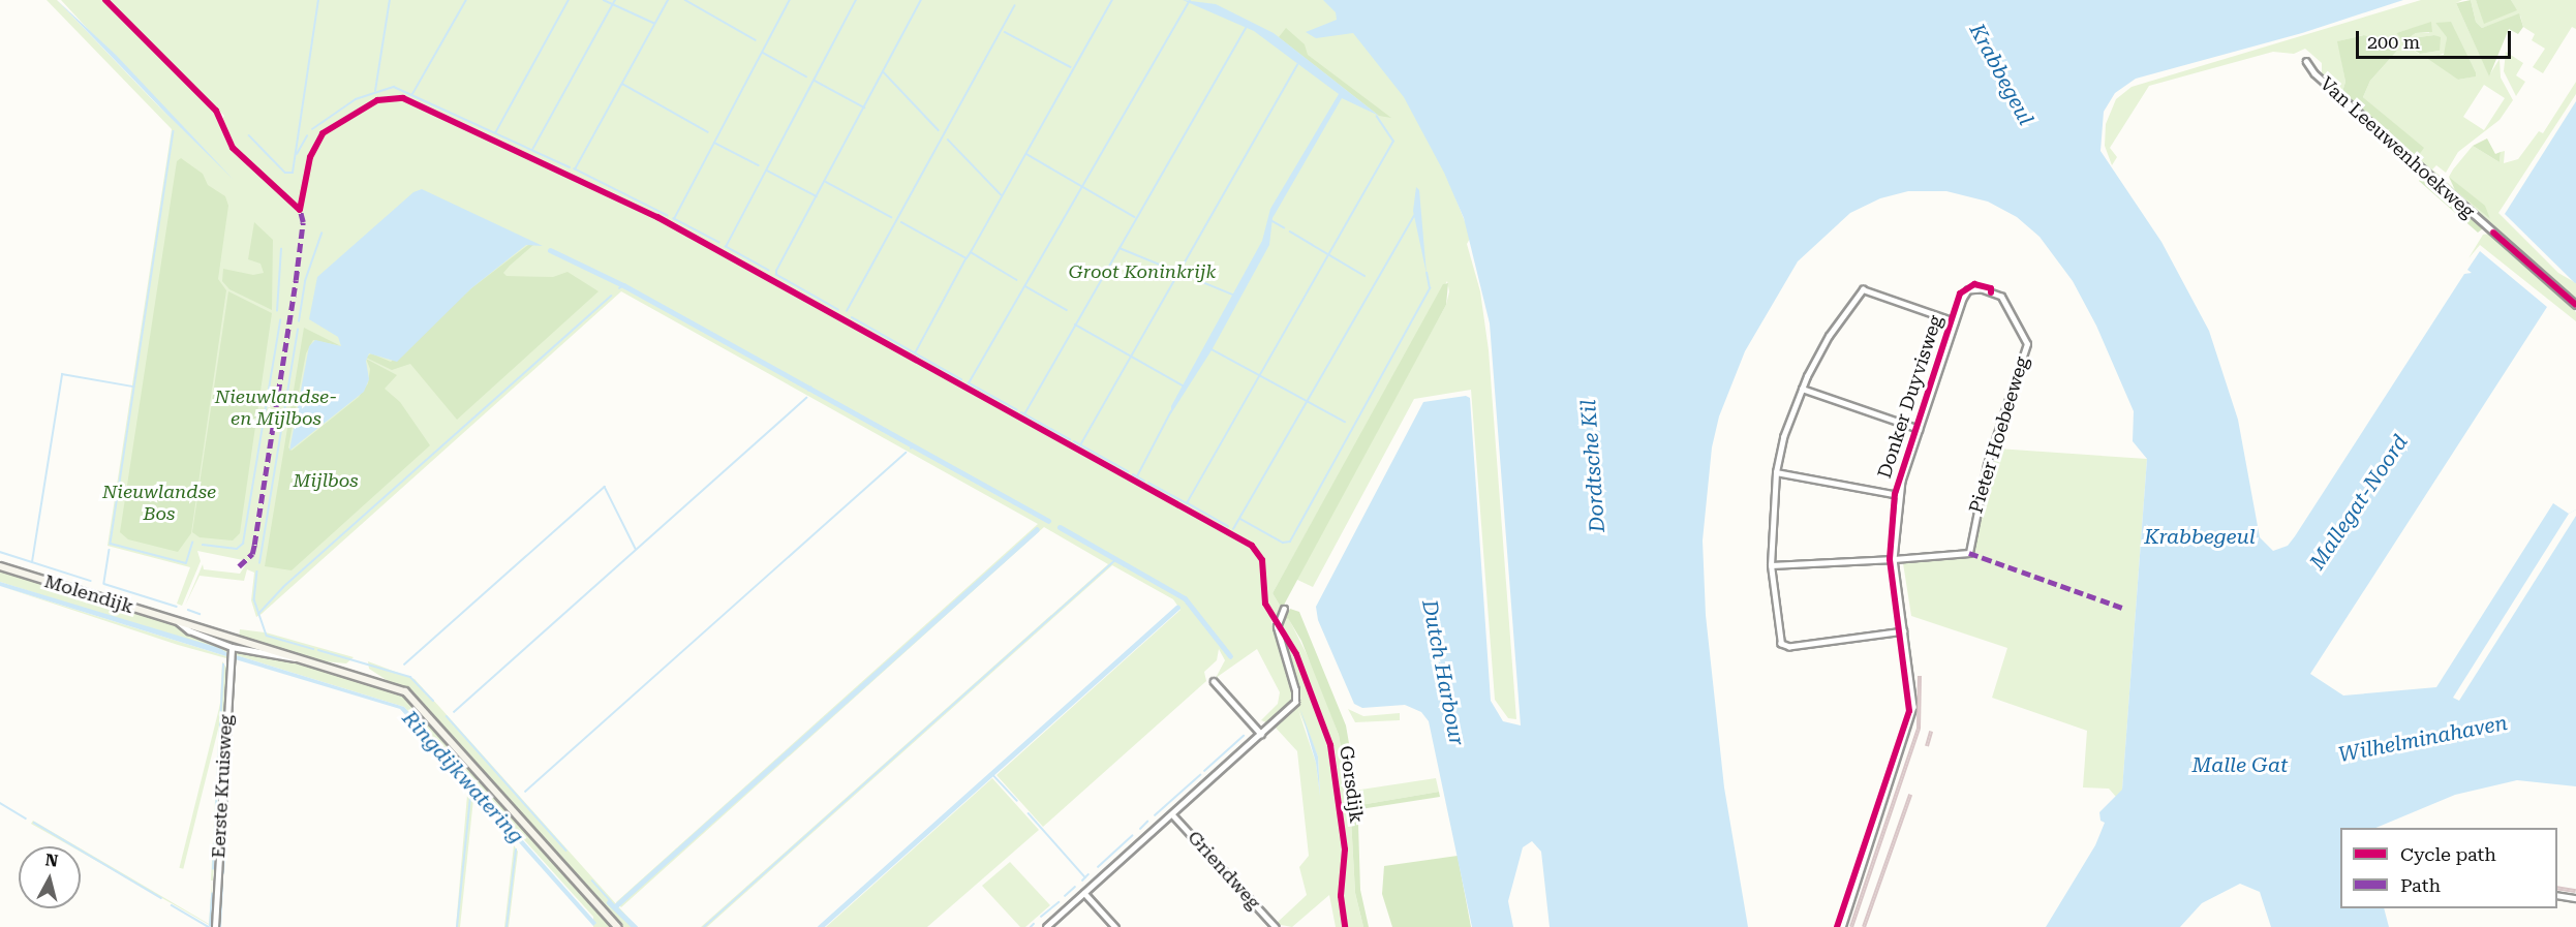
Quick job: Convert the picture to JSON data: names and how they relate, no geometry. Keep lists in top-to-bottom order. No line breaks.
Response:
{"streets":{"street":["Van Leeuwenhoekweg","Donker Duyvisweg","Pieter Hoebeeweg","Molendijk","Eerste Kruisweg","Griendweg"],"cycle path":["Gorsdijk"]},"crossings":[["Donker Duyvisweg","Pieter Hoebeeweg"],["Molendijk","Eerste Kruisweg"]],"water":["Krabbegeul","Dordtsche Kil","Mallegat-Noord","Dutch Harbour","Wilhelminahaven","Malle Gat","Ringdijkwatering"],"parks":["Groot Koninkrijk","Nieuwlandse- en Mijlbos","Mijlbos","Nieuwlandse Bos"],"legend":["Cycle path","Path"],"scale_bar":"200 m","north":"top"}
